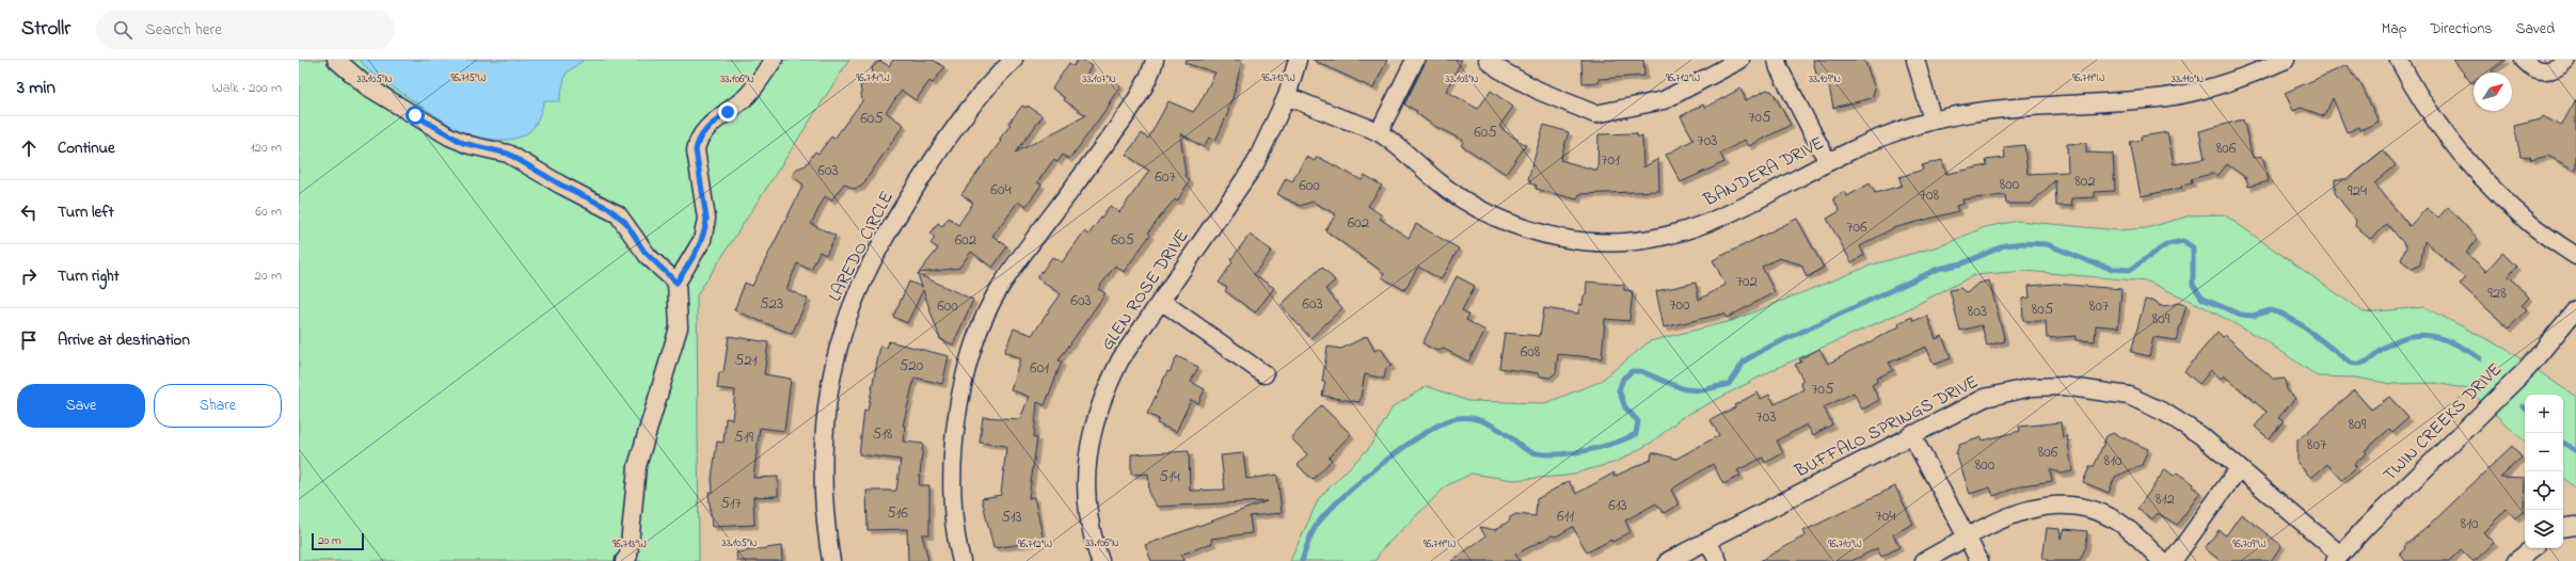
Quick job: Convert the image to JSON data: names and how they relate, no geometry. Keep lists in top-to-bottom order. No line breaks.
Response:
{"streets":{"street":["BANDERA DRIVE","LAREDO CIRCLE","GLEN ROSE DRIVE","TWIN CREEKS DRIVE","BUFFALO SPRINGS DRIVE"]},"crossings":[["BANDERA DRIVE","GLEN ROSE DRIVE"],["TWIN CREEKS DRIVE","BUFFALO SPRINGS DRIVE"]],"house_numbers":["705","605","605","703","806","701","603","607","802","800","600","604","924","708","602","706","602","605","702","928","603","523","603","700","600","807","805","803","809","608","521","520","601","705","703","809","518","519","807","806","810","800","514","812","517","613","516","611","704","513","810"],"scale_bar":"20 m","north":"top right","page":{"header":"Strollr","search":"Search here","nav":["Map","Directions","Saved"],"heading":["3 min","Walk · 200 m"],"list":[["Continue","120 m"],["Turn left","60 m"],["Turn right","20 m"],"Arrive at destination"],"buttons":["Save","Share"],"map_buttons":["+","−"],"scale":"20 m"},"coordinates":["96.715°W","96.714°W","96.713°W","96.712°W","96.711°W","33.105°N","33.106°N","33.107°N","33.108°N","33.109°N","33.110°N","96.710°W","96.709°W"]}
